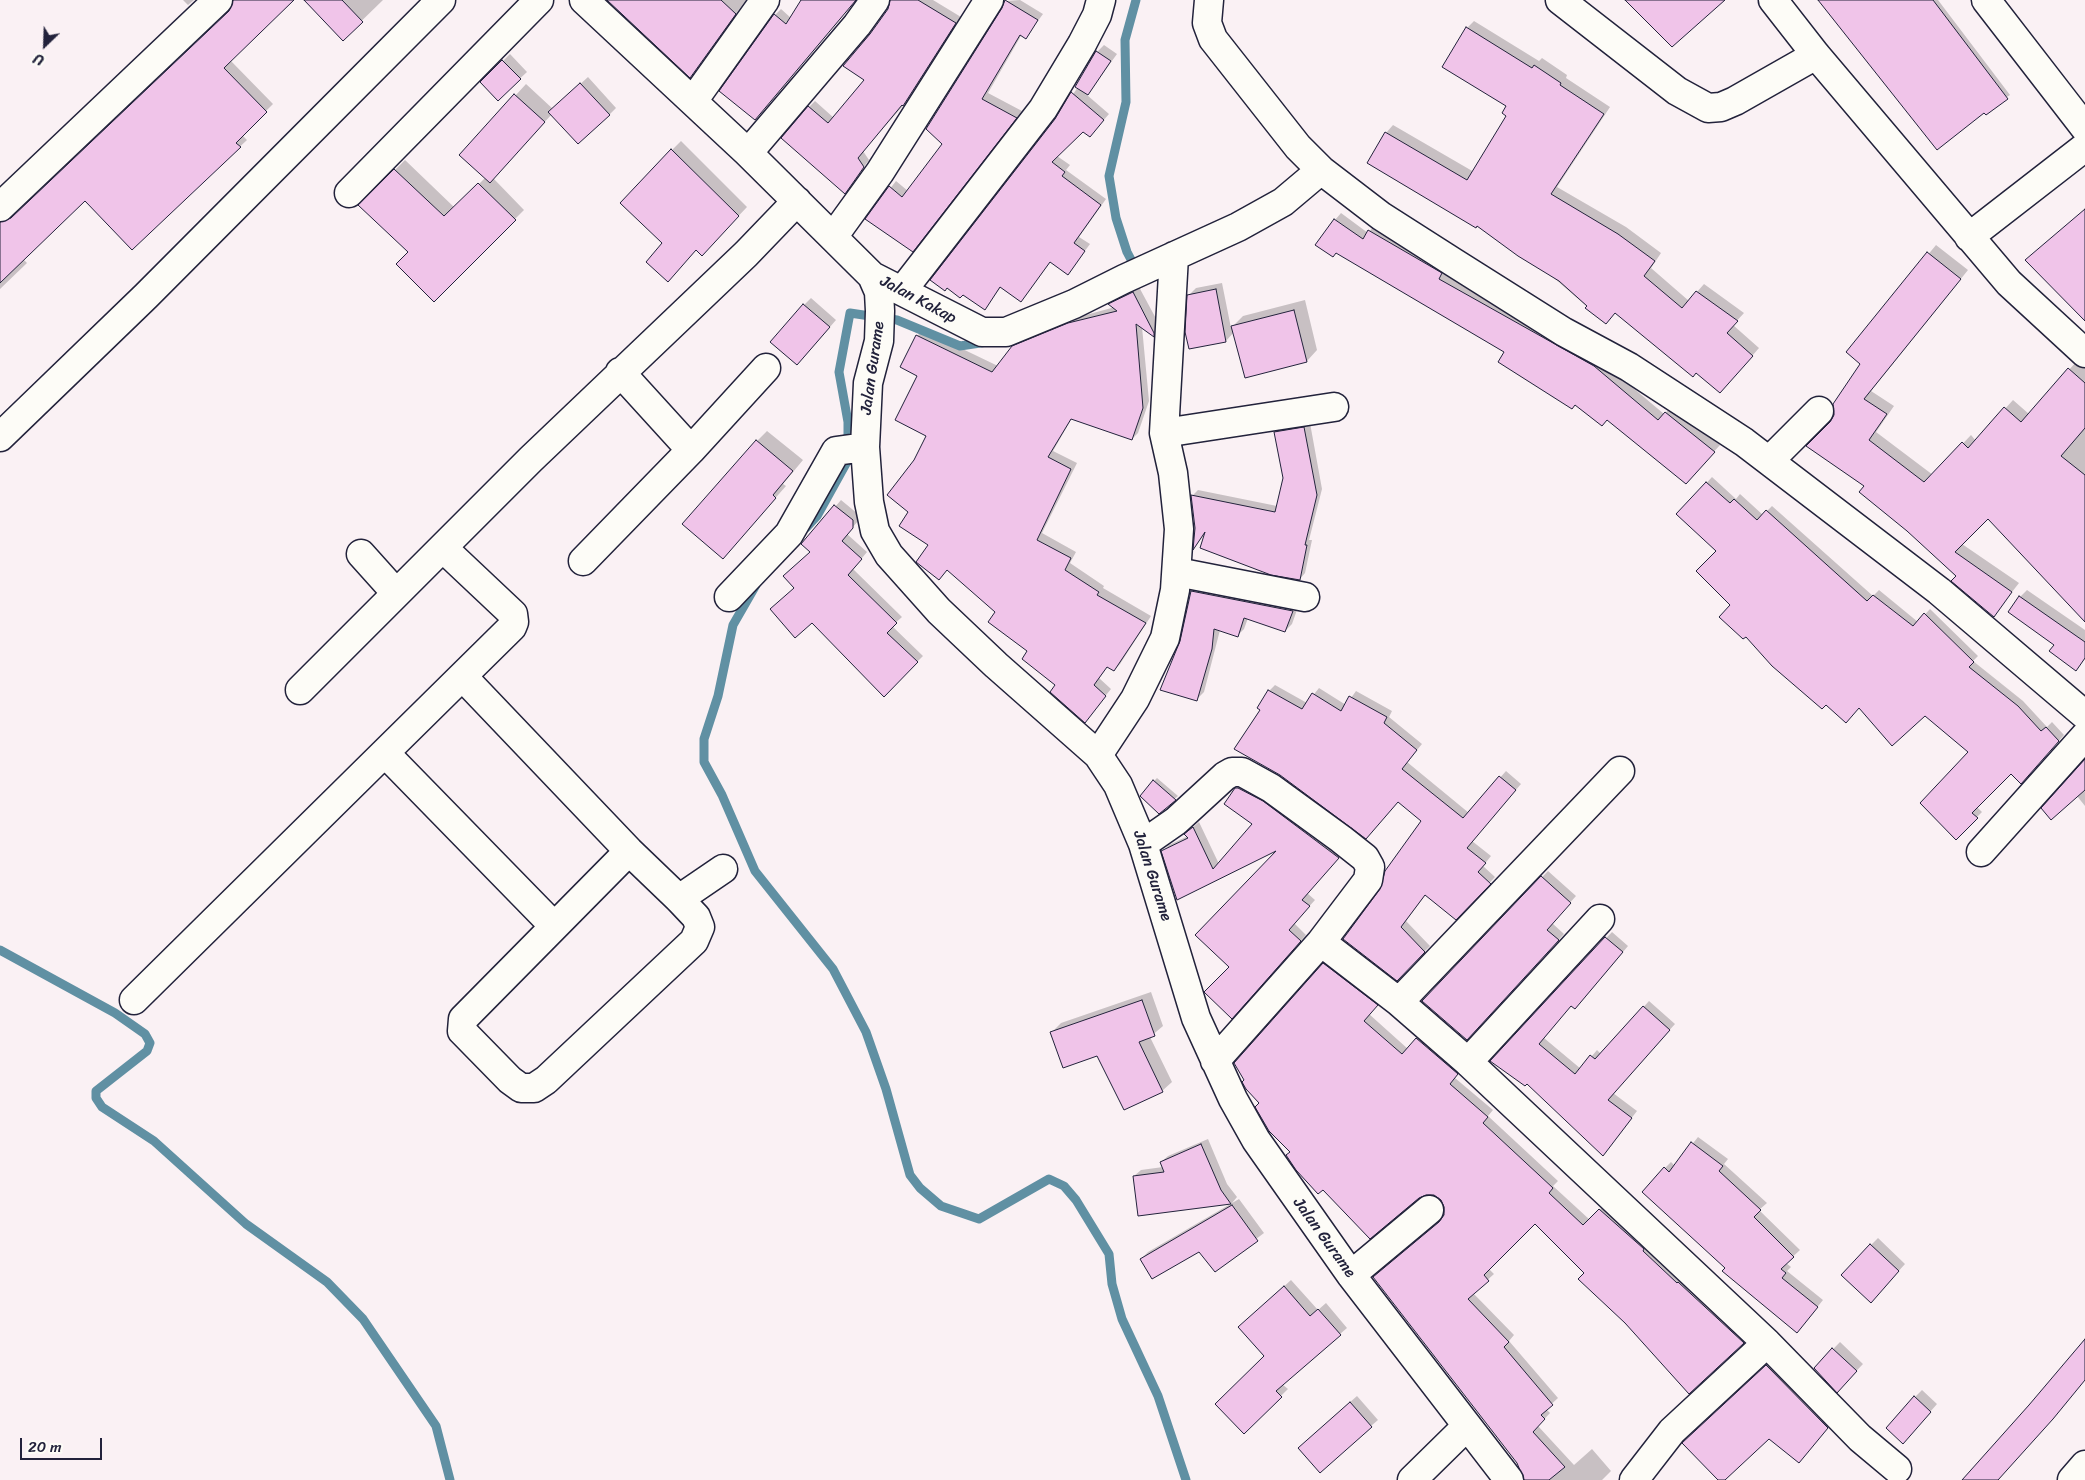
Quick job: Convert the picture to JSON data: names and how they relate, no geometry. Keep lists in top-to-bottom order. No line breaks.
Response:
{"streets":{"street":["Jalan Kakap","Jalan Gurame"]},"crossings":[["Jalan Kakap","Jalan Gurame"]],"scale_bar":"20 m","north":"bottom left"}
